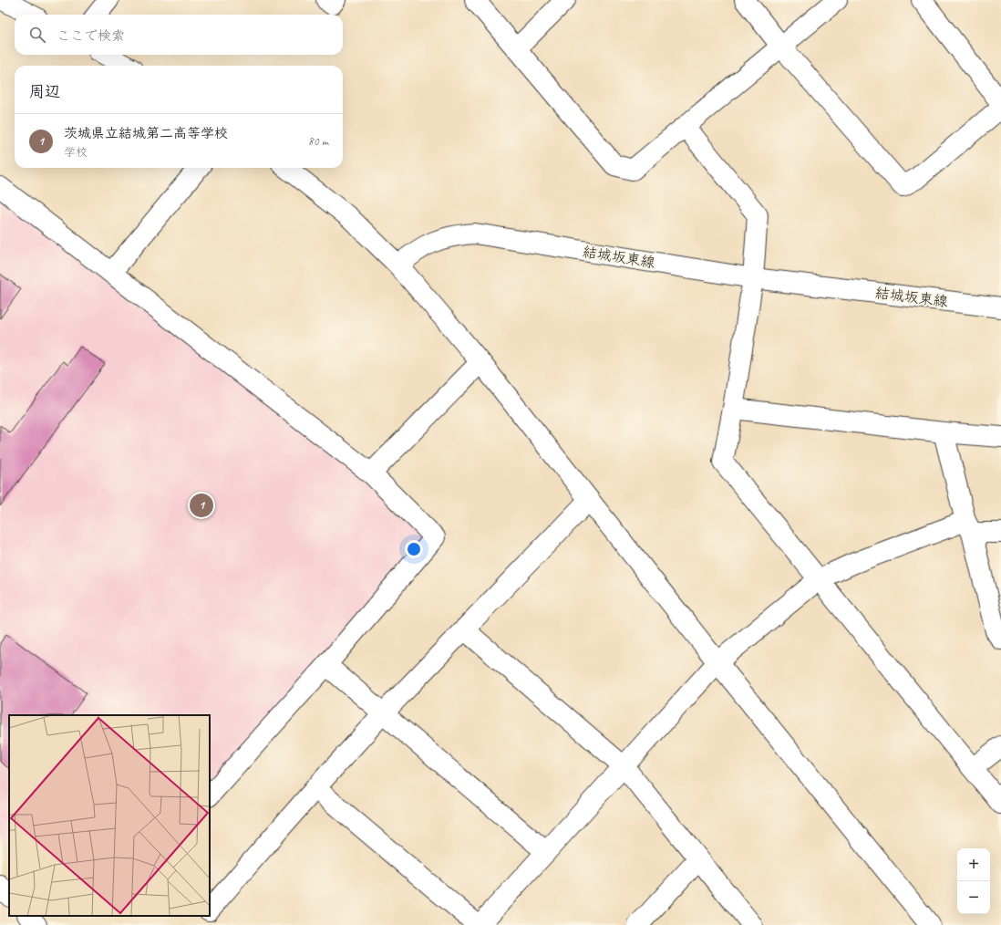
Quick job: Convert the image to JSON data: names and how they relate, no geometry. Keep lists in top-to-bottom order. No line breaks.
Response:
{"streets":{"street":["結城坂東線"]},"page":{"search":"ここで検索","heading":"周辺","list":[{"mark":"1","name":"茨城県立結城第二高等学校","note":"学校","value":"80 m"}],"pins":"1","map_buttons":["+","−"]}}
